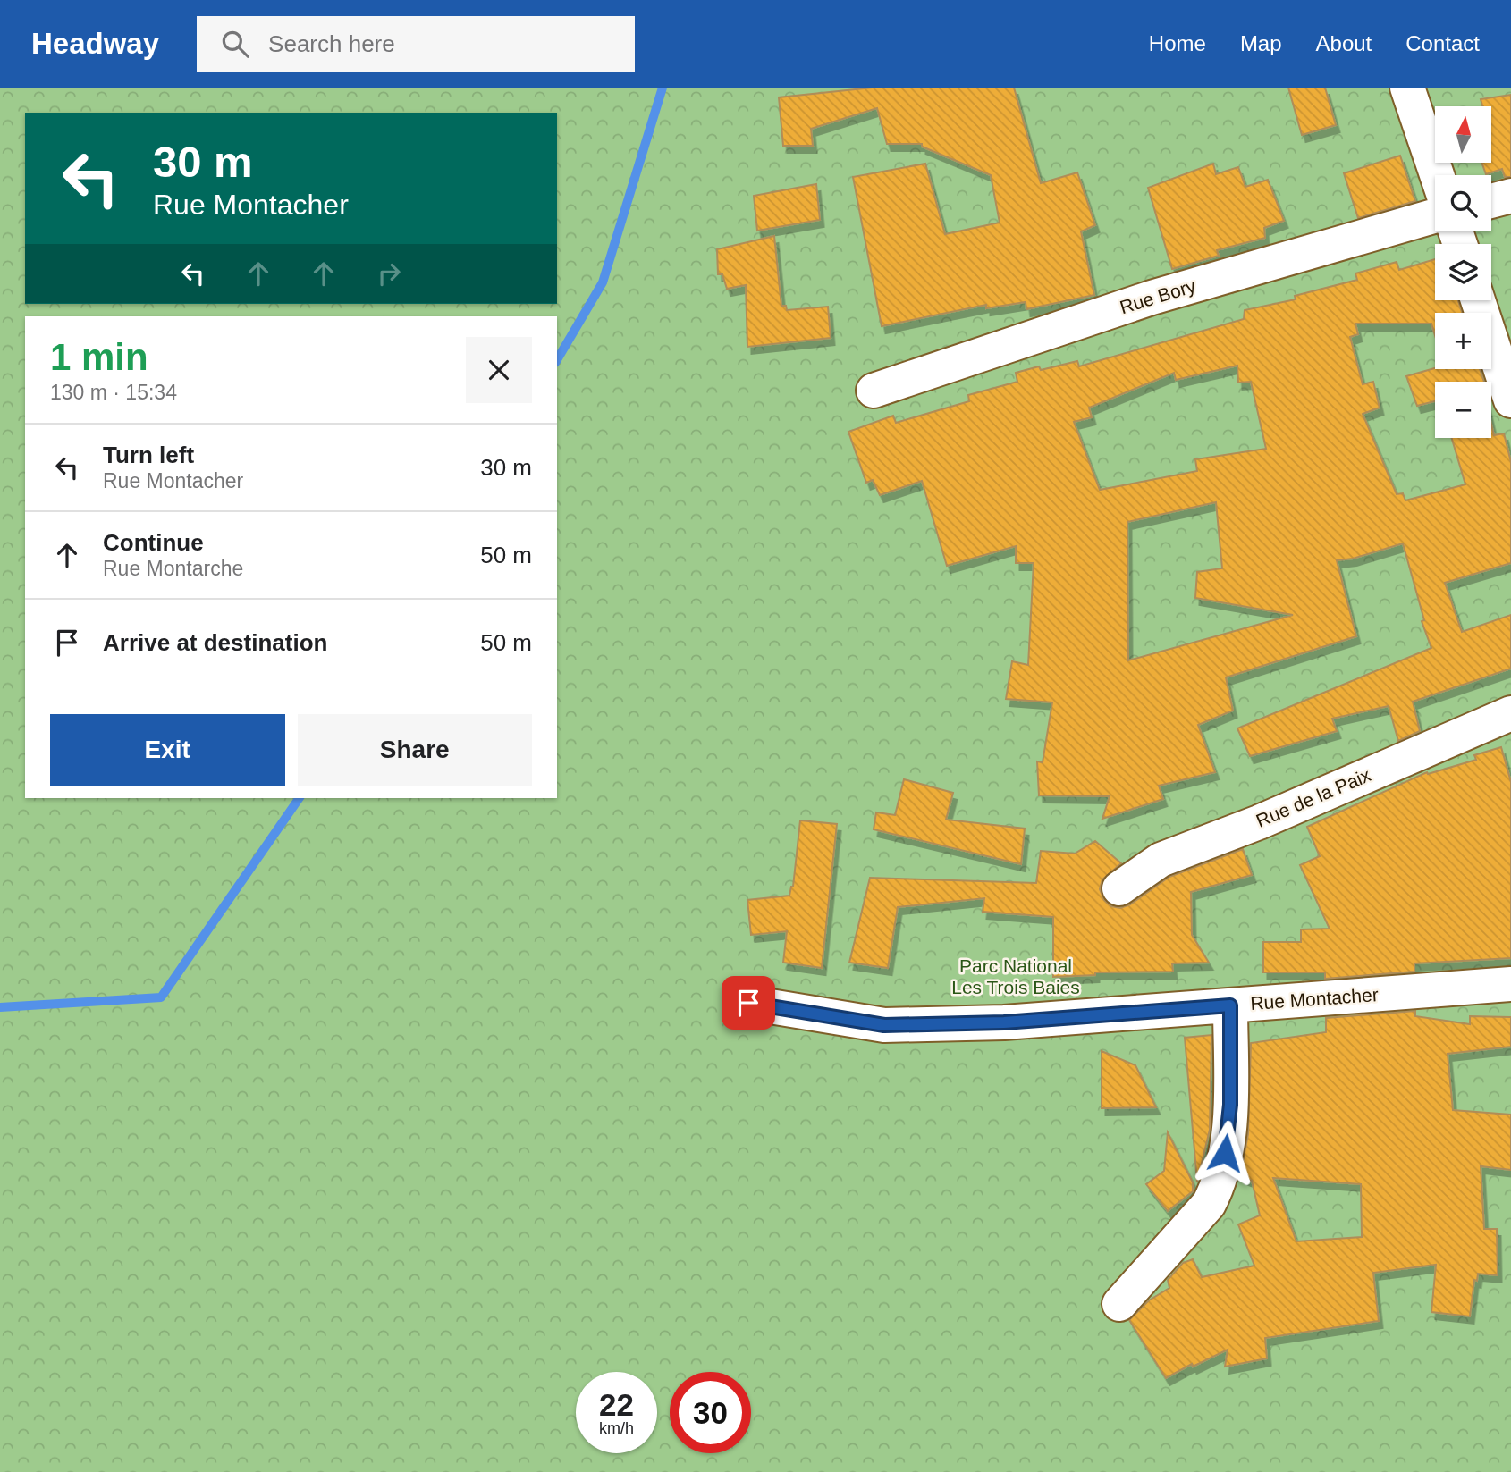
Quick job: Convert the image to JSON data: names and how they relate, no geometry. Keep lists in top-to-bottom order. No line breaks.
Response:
{"streets":{"street":["Rue Bory","Rue de la Paix","Rue Montacher"]},"parks":["Parc National Les Trois Baies"],"north":"top","page":{"header":"Headway","search":"Search here","nav":["Home","Map","About","Contact"],"map_buttons":["+","−"],"turn":["30 m","Rue Montacher"],"heading":["1 min","130 m · 15:34"],"list":[{"name":"Turn left","note":"Rue Montacher","value":"30 m"},{"name":"Continue","note":"Rue Montarche","value":"50 m"},{"name":"Arrive at destination","value":"50 m"}],"buttons":["Exit","Share"],"speed":"22 km/h","limit":"30"}}
